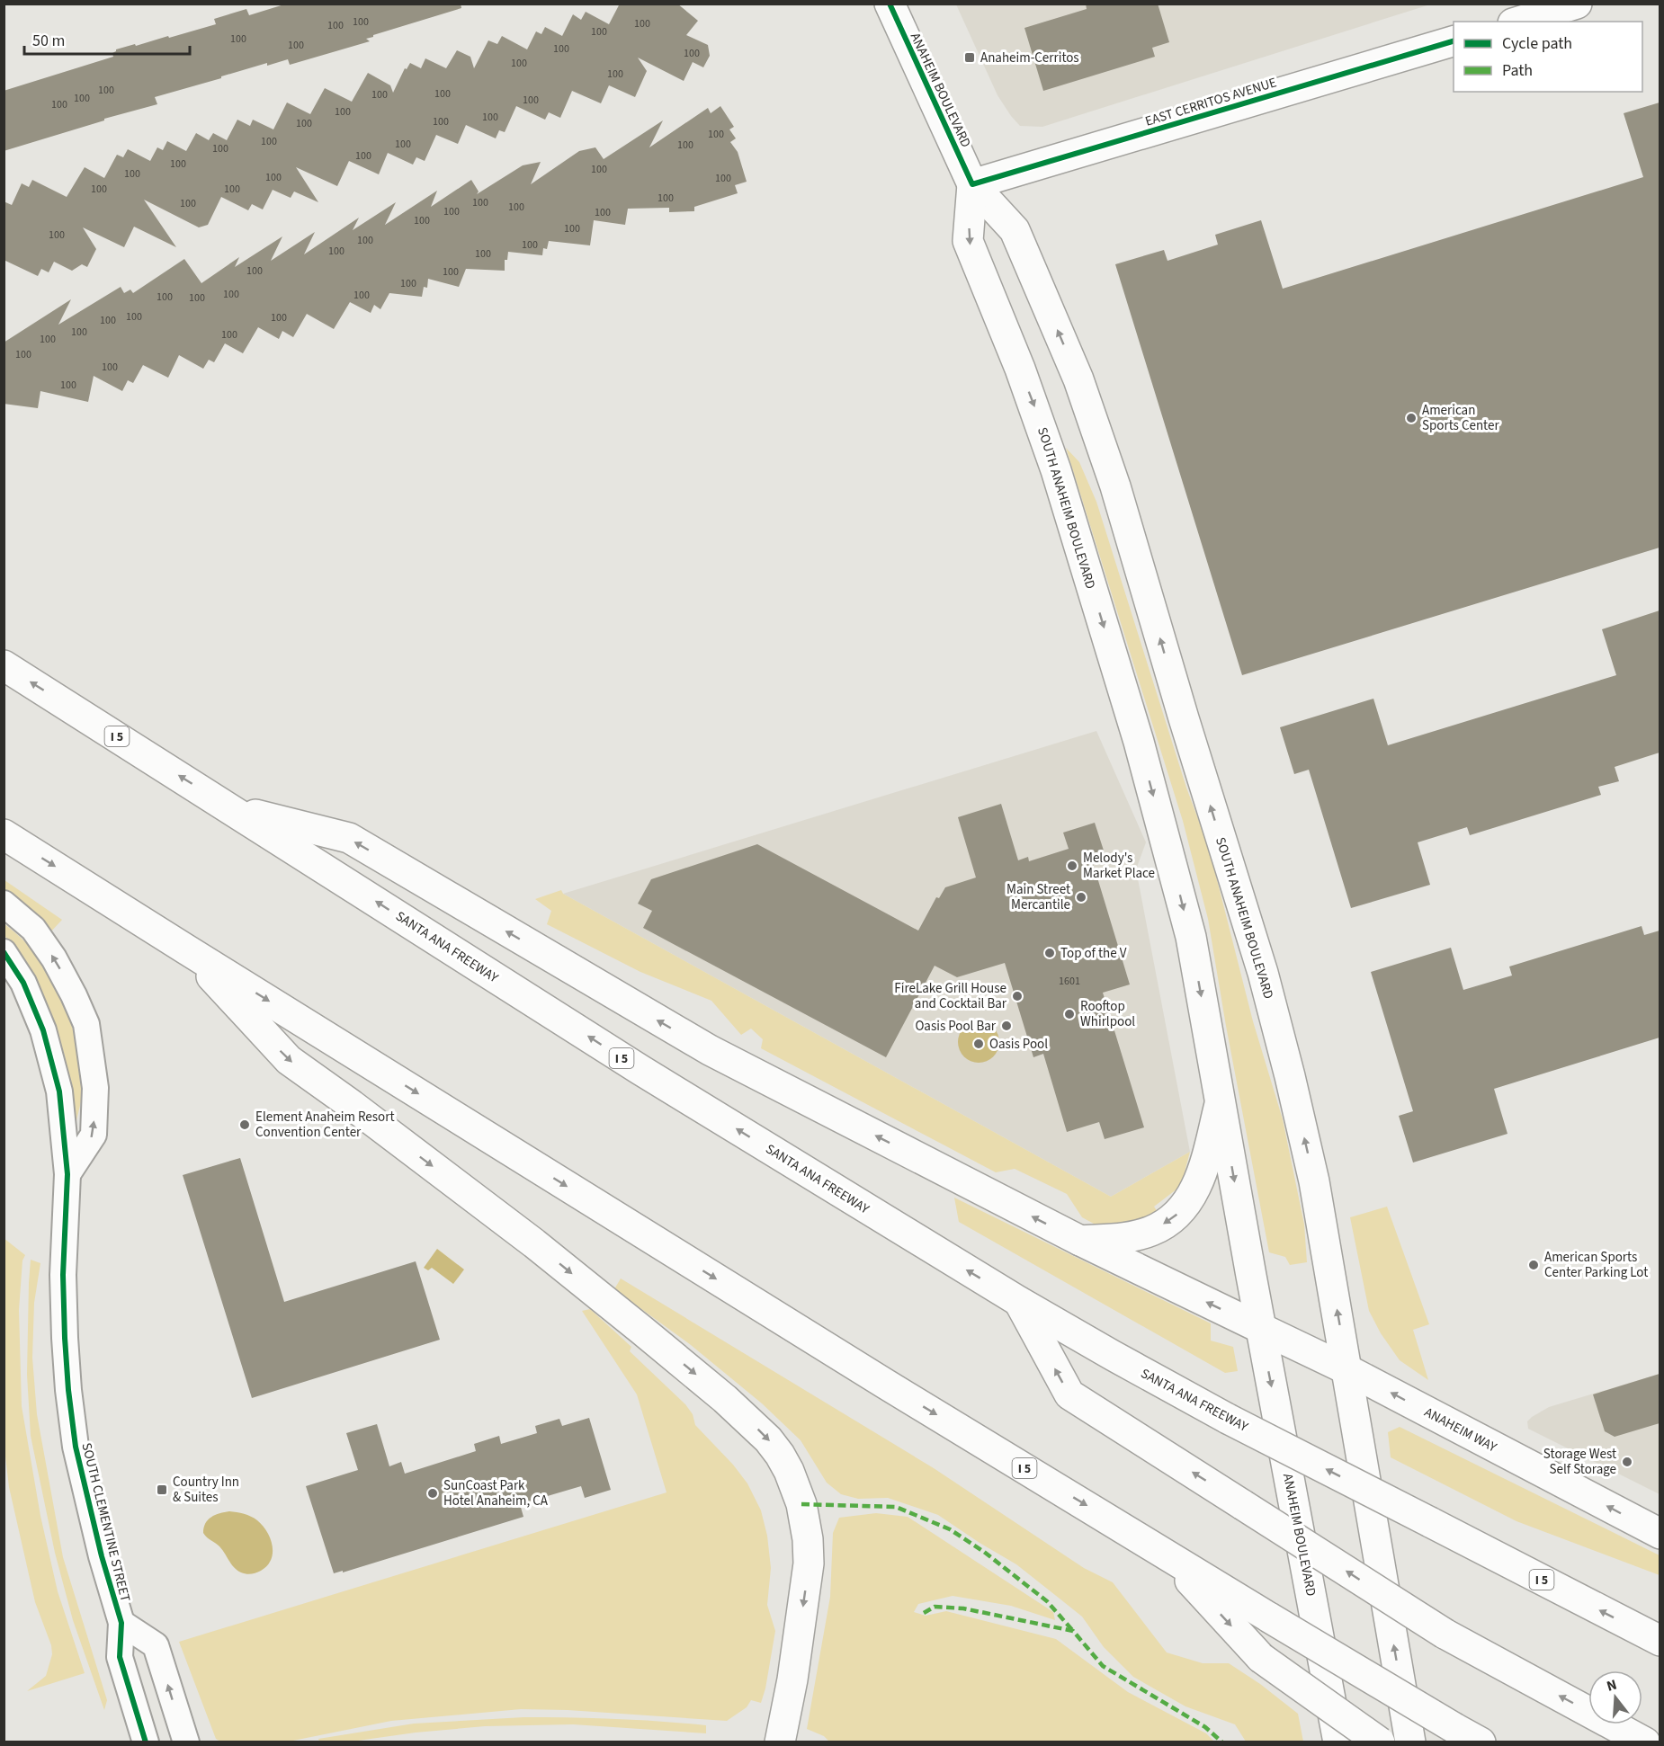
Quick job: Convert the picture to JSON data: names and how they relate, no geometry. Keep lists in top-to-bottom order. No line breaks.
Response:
{"streets":{"main road":["ANAHEIM BOULEVARD","EAST CERRITOS AVENUE","SOUTH ANAHEIM BOULEVARD","I 5","SANTA ANA FREEWAY","ANAHEIM WAY"],"street":["SOUTH CLEMENTINE STREET"]},"crossings":[["ANAHEIM BOULEVARD","EAST CERRITOS AVENUE"],["ANAHEIM BOULEVARD","SOUTH ANAHEIM BOULEVARD"],["ANAHEIM BOULEVARD","ANAHEIM WAY"],["EAST CERRITOS AVENUE","SOUTH ANAHEIM BOULEVARD"],["SOUTH ANAHEIM BOULEVARD","ANAHEIM WAY"],["SANTA ANA FREEWAY","ANAHEIM WAY"]],"places":{"transit":["Anaheim-Cerritos","Country Inn & Suites"],"other":["American Sports Center","Melody's Market Place","Main Street Mercantile","Top of the V","FireLake Grill House and Cocktail Bar","Rooftop Whirlpool","Oasis Pool Bar","Oasis Pool","Element Anaheim Resort Convention Center","American Sports Center Parking Lot","Storage West Self Storage","SunCoast Park Hotel Anaheim, CA"]},"house_numbers":["100","100","100","100","100","100","100","100","100","100","100","100","100","100","100","100","100","100","100","100","100","100","100","100","100","100","100","100","100","100","100","100","100","100","100","100","100","100","100","100","100","100","100","100","100","100","100","100","100","100","100","100","100","100","100","100","100","100","100","100","100","100","1601"],"legend":["Cycle path","Path"],"scale_bar":"50 m","north":"top"}
